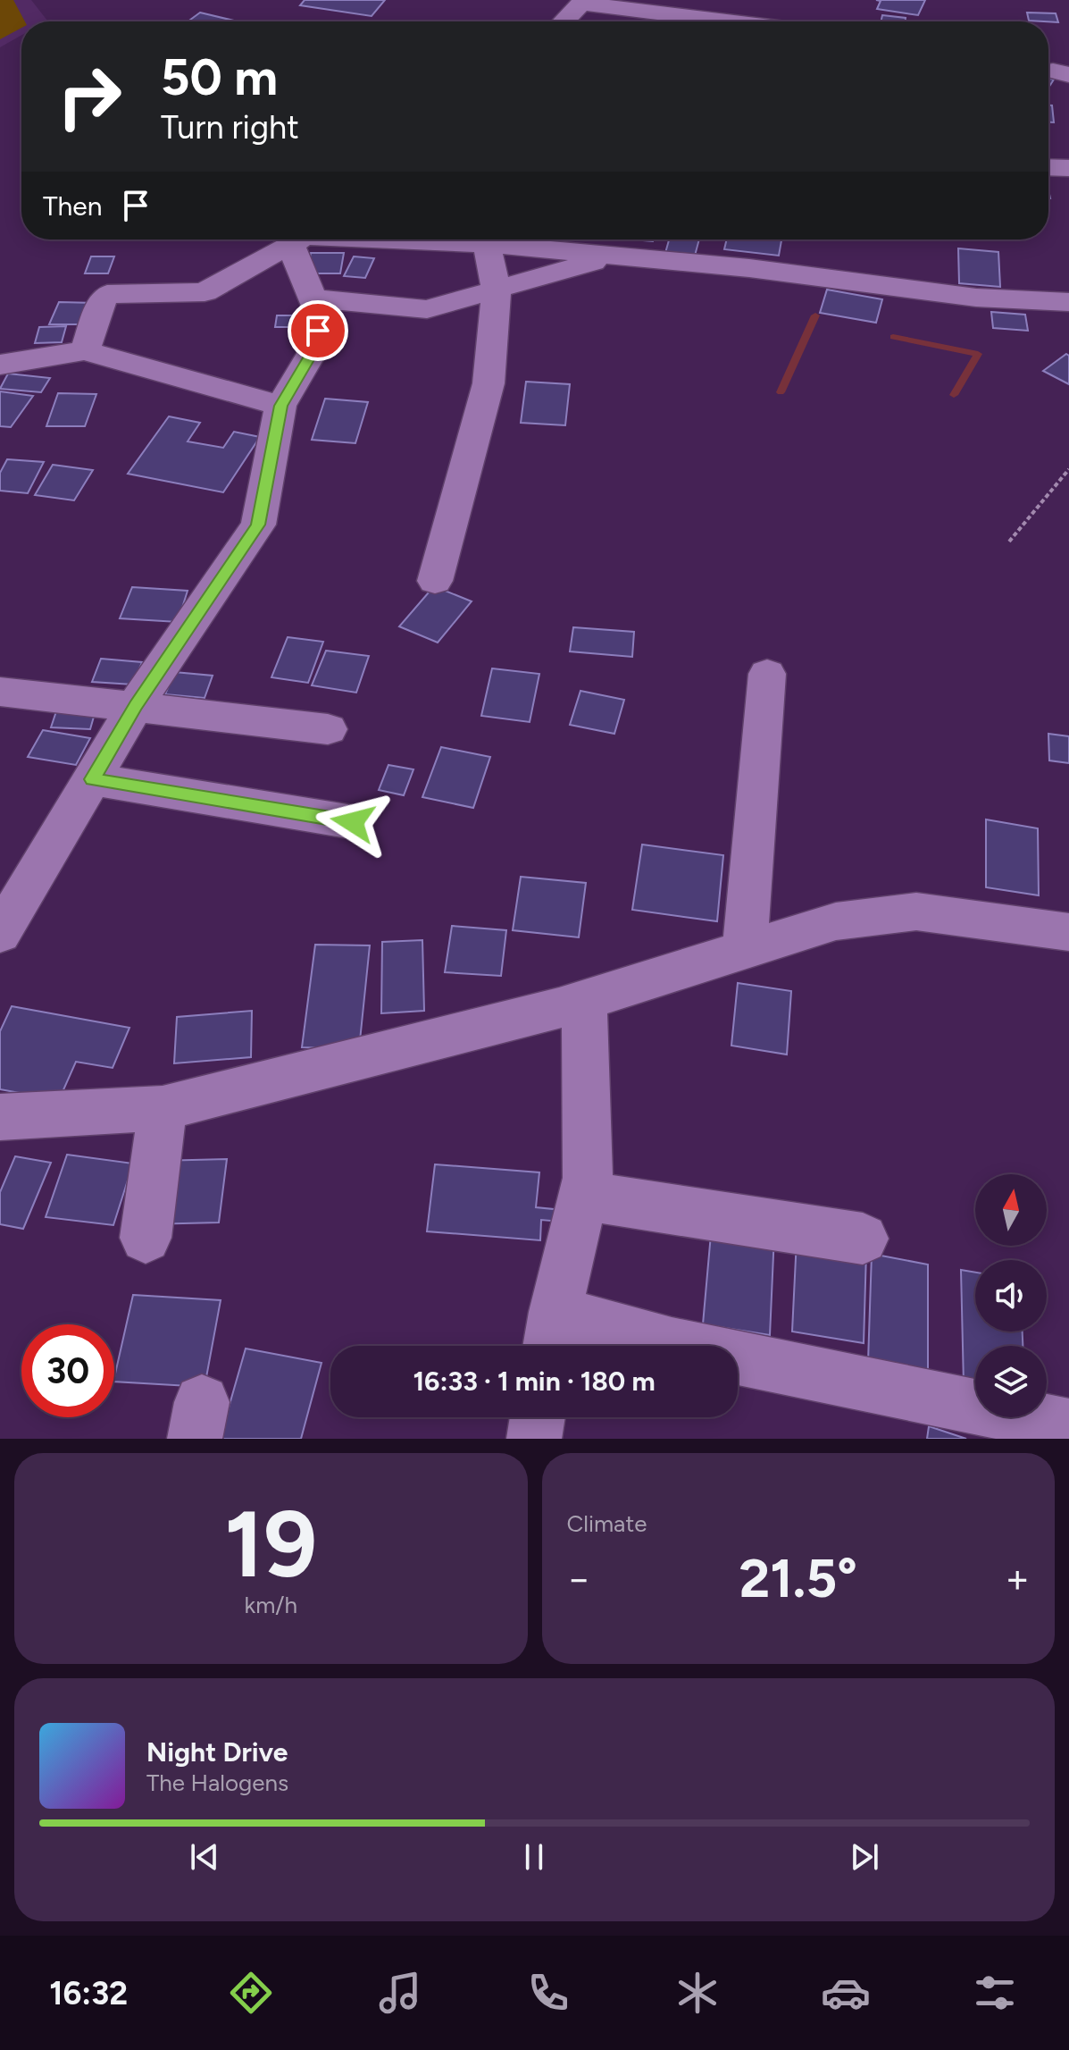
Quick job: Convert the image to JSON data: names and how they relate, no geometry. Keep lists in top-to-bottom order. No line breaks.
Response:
{"north":"top","page":{"turn":["50 m","Turn right"],"then":"Then","limit":"30","trip":"16:33 · 1 min · 180 m","tile":[["19","km/h"],"Climate"],"heat":["−","21.5°","+"],"song":["Night Drive","The Halogens"],"tabs":"16:32"}}
